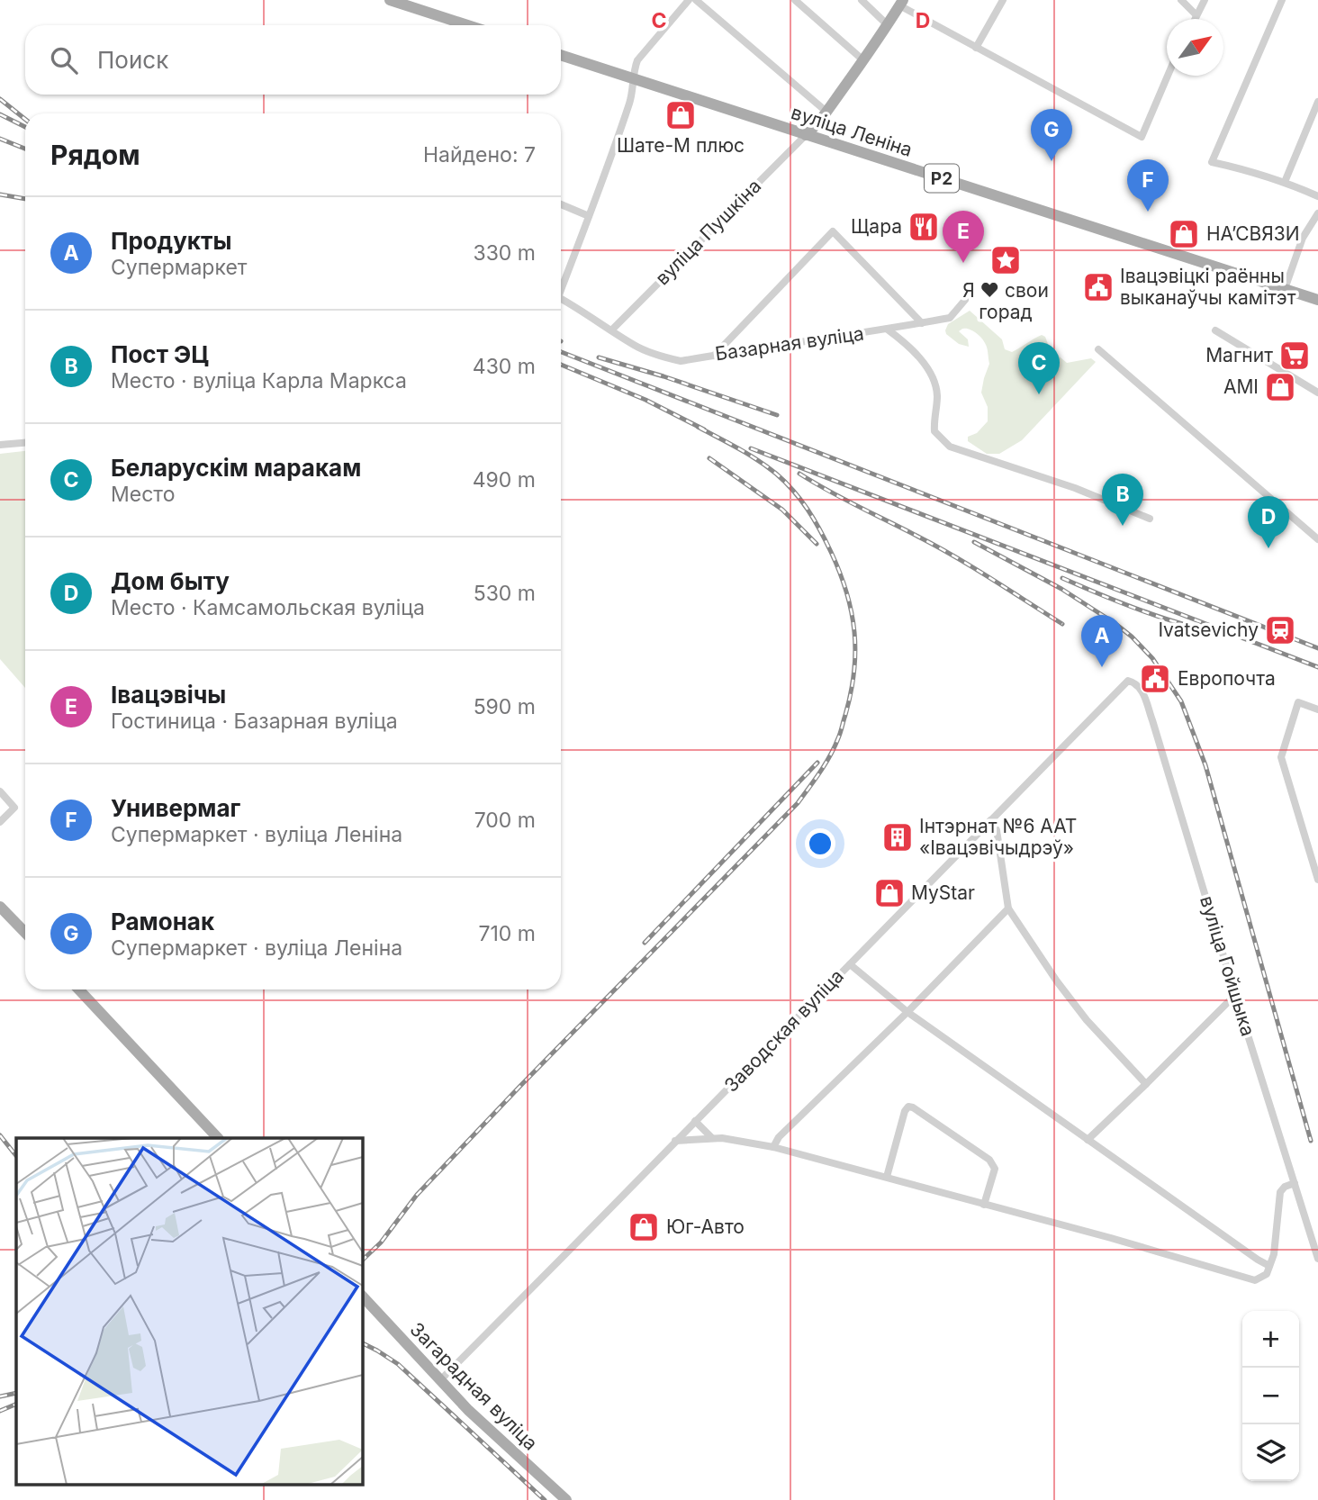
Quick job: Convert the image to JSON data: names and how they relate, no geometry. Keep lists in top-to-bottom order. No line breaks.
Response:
{"streets":{"main road":["вуліца Леніна","Р2","Загарадная вуліца"],"street":["вуліца Пушкіна","Базарная вуліца","вуліца Гойшыка","Заводская вуліца"]},"crossings":[["вуліца Леніна","вуліца Пушкіна"],["вуліца Пушкіна","Базарная вуліца"],["вуліца Гойшыка","Заводская вуліца"],["Заводская вуліца","Загарадная вуліца"]],"places":{"shop":["Шате-М плюс","НАʼСВЯЗИ","AMI","MyStar","Юг-Авто"],"restaurant":["Щара"],"place":["Я ❤ свои горад"],"public building":["Івацэвіцкі раённы выканаўчы камітэт","Европочта"],"supermarket":["Магнит"],"station":["Ivatsevichy"],"building":["Інтэрнат №6 ААТ «Івацэвічыдрэў»"]},"north":"top right","page":{"search":"Поиск","pins":["G","F","E","C","B","D","A"],"heading":["Рядом","Найдено: 7"],"list":[{"mark":"A","name":"Продукты","note":"Супермаркет","value":"330 m"},{"mark":"B","name":"Пост ЭЦ","note":"Место · вуліца Карла Маркса","value":"430 m"},{"mark":"C","name":"Беларускім маракам","note":"Место","value":"490 m"},{"mark":"D","name":"Дом быту","note":"Место · Камсамольская вуліца","value":"530 m"},{"mark":"E","name":"Івацэвічы","note":"Гостиница · Базарная вуліца","value":"590 m"},{"mark":"F","name":"Универмаг","note":"Супермаркет · вуліца Леніна","value":"700 m"},{"mark":"G","name":"Рамонак","note":"Супермаркет · вуліца Леніна","value":"710 m"}],"map_buttons":["+","−"]},"grid":{"columns":["C","D"]}}
